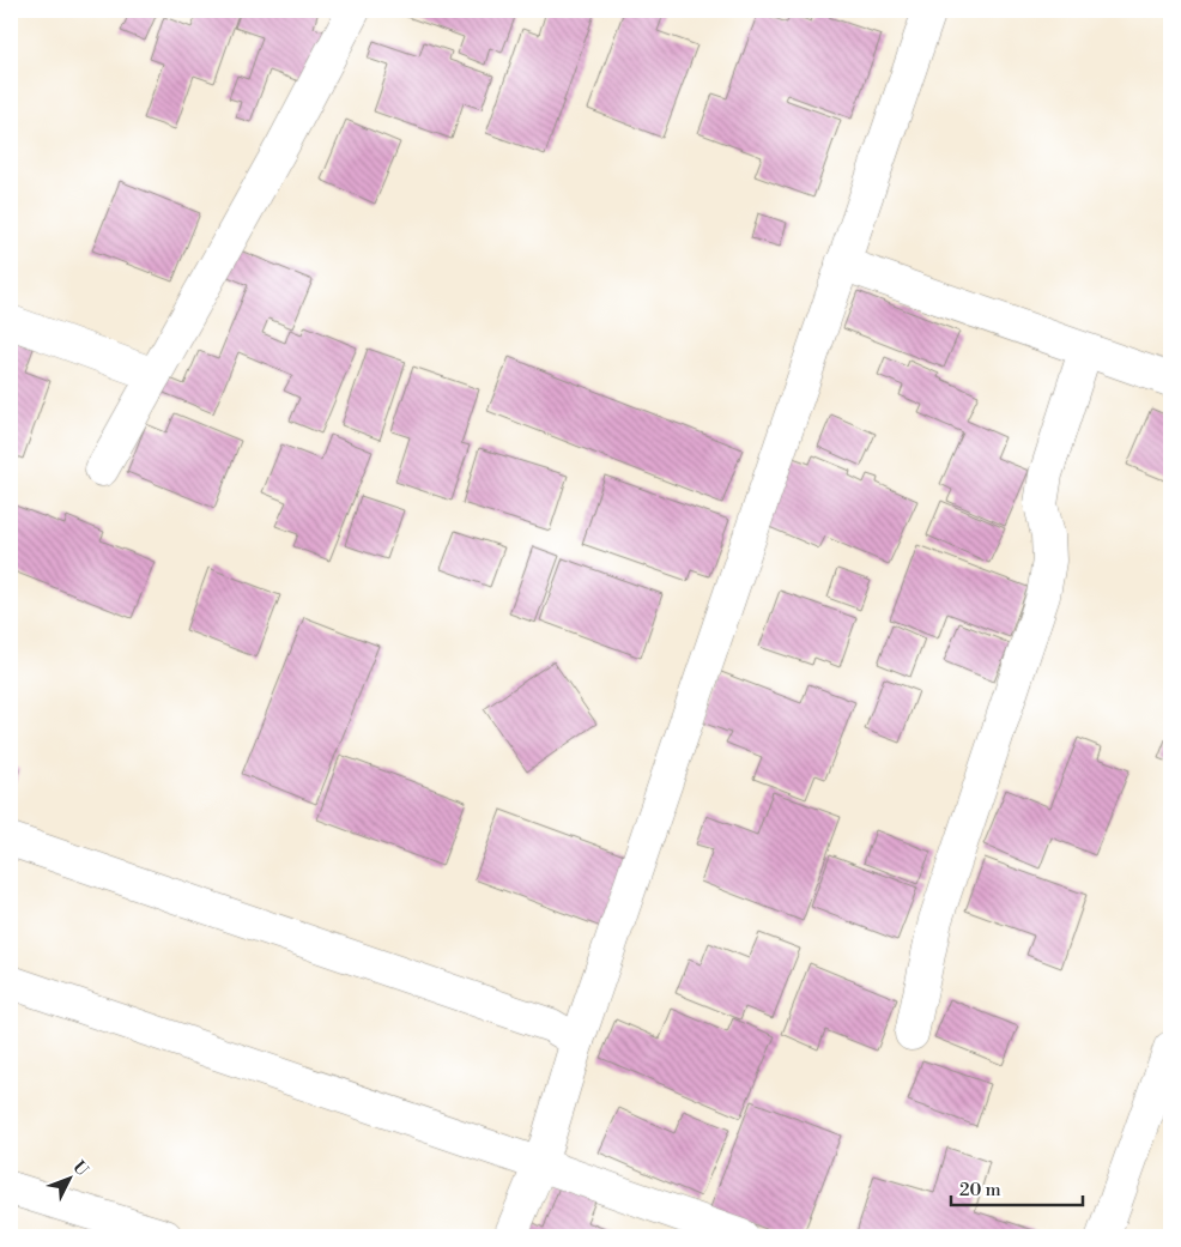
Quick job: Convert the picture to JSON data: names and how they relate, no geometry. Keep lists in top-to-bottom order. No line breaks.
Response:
{"scale_bar":"20 m","north":"top right"}
